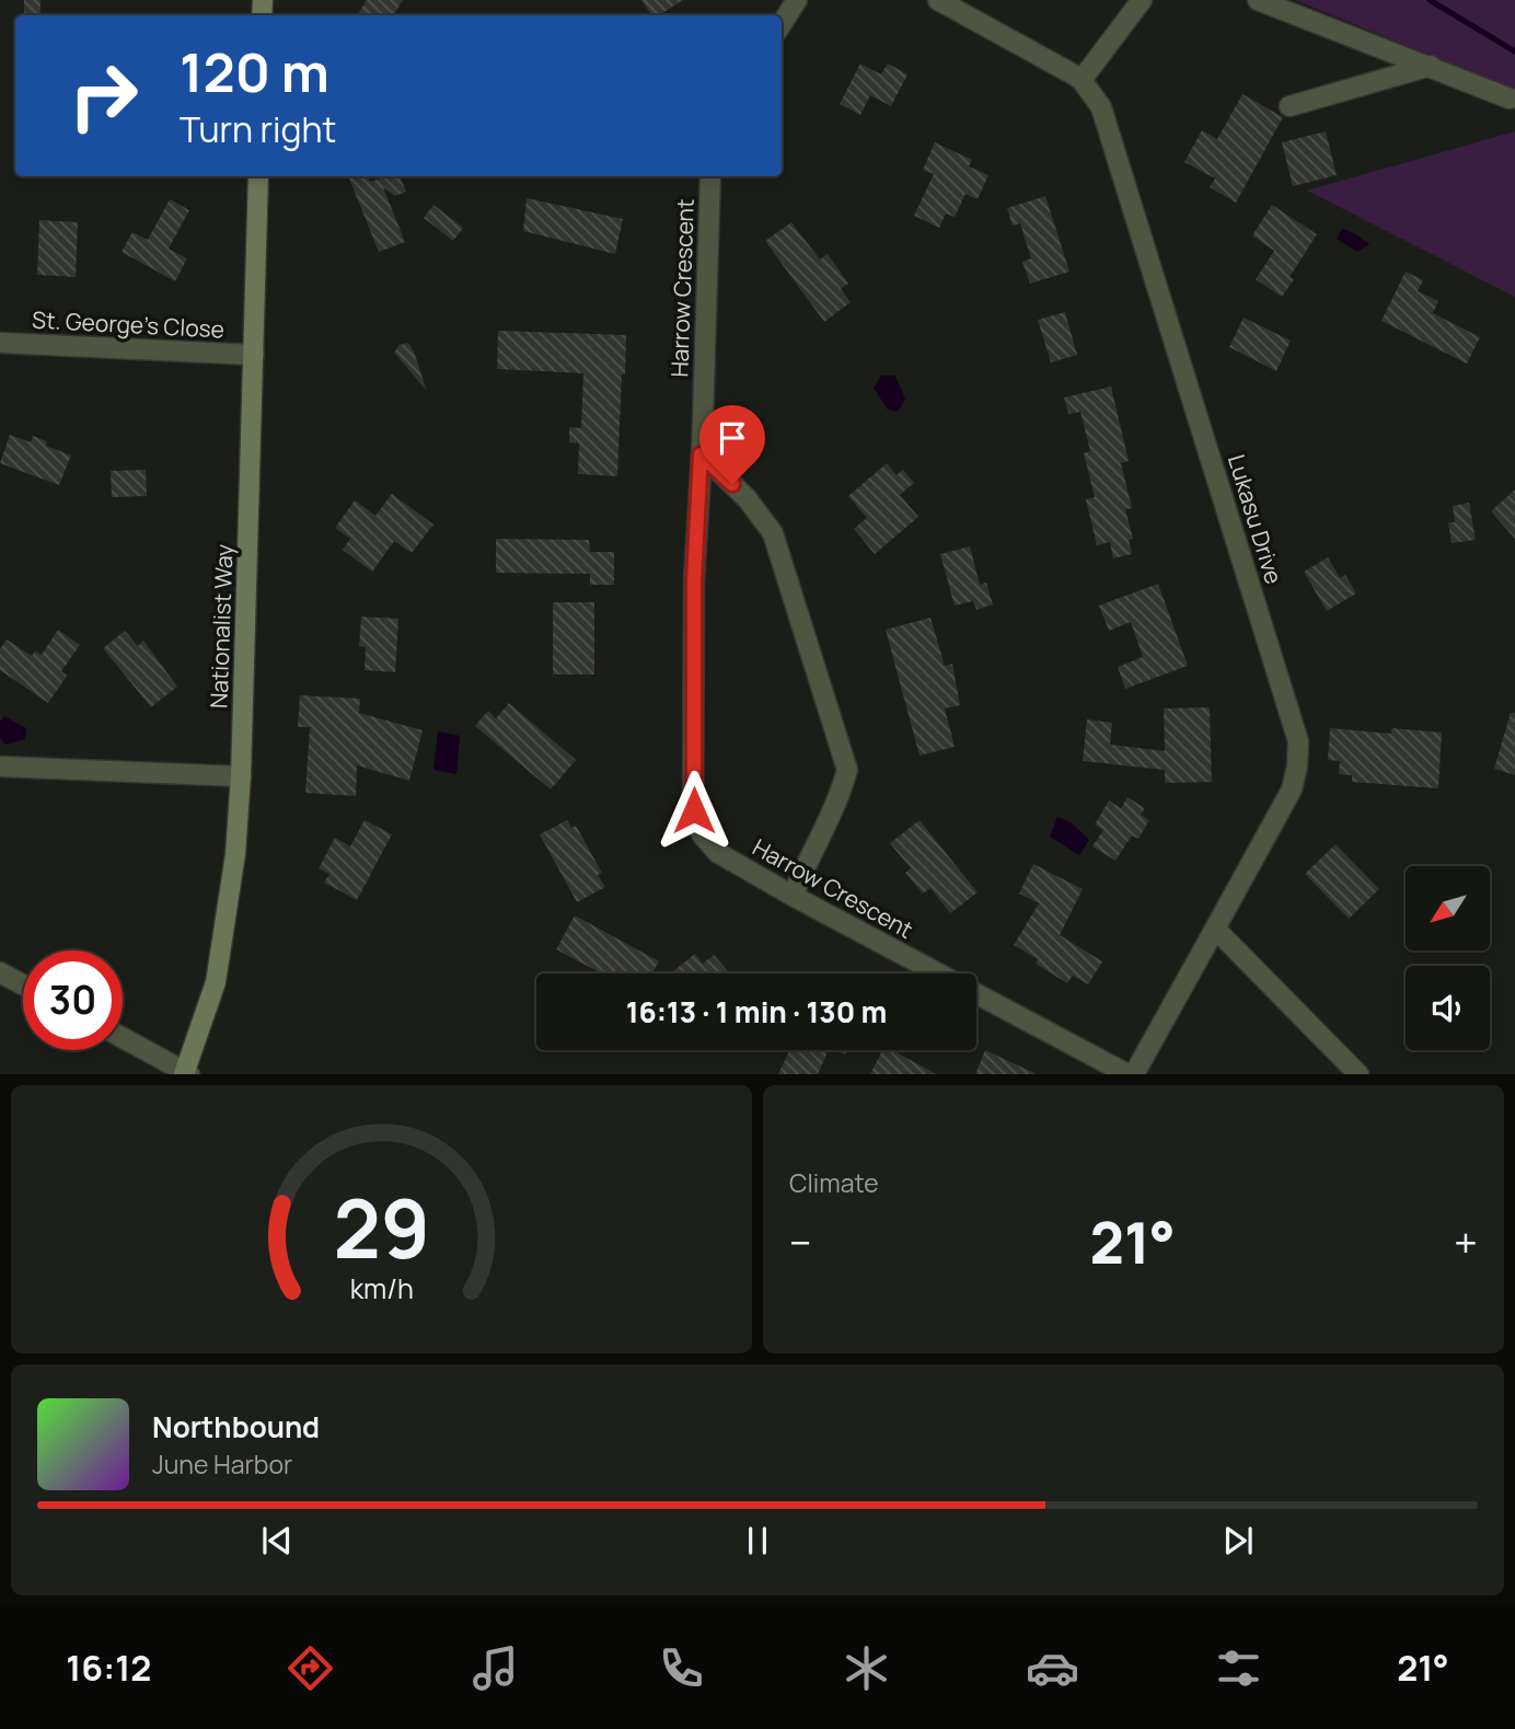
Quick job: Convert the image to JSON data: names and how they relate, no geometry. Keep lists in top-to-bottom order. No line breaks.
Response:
{"streets":{"street":["Harrow Crescent","St. George's Close","Lukasu Drive","Nationalist Way"]},"crossings":[["St. George's Close","Nationalist Way"]],"north":"bottom left","page":{"turn":["120 m","Turn right"],"limit":"30","trip":"16:13 · 1 min · 130 m","tile":"Climate","heat":["−","21°","+"],"song":["Northbound","June Harbor"],"tabs":["16:12","21°"],"gauge":["29","km/h"]}}
